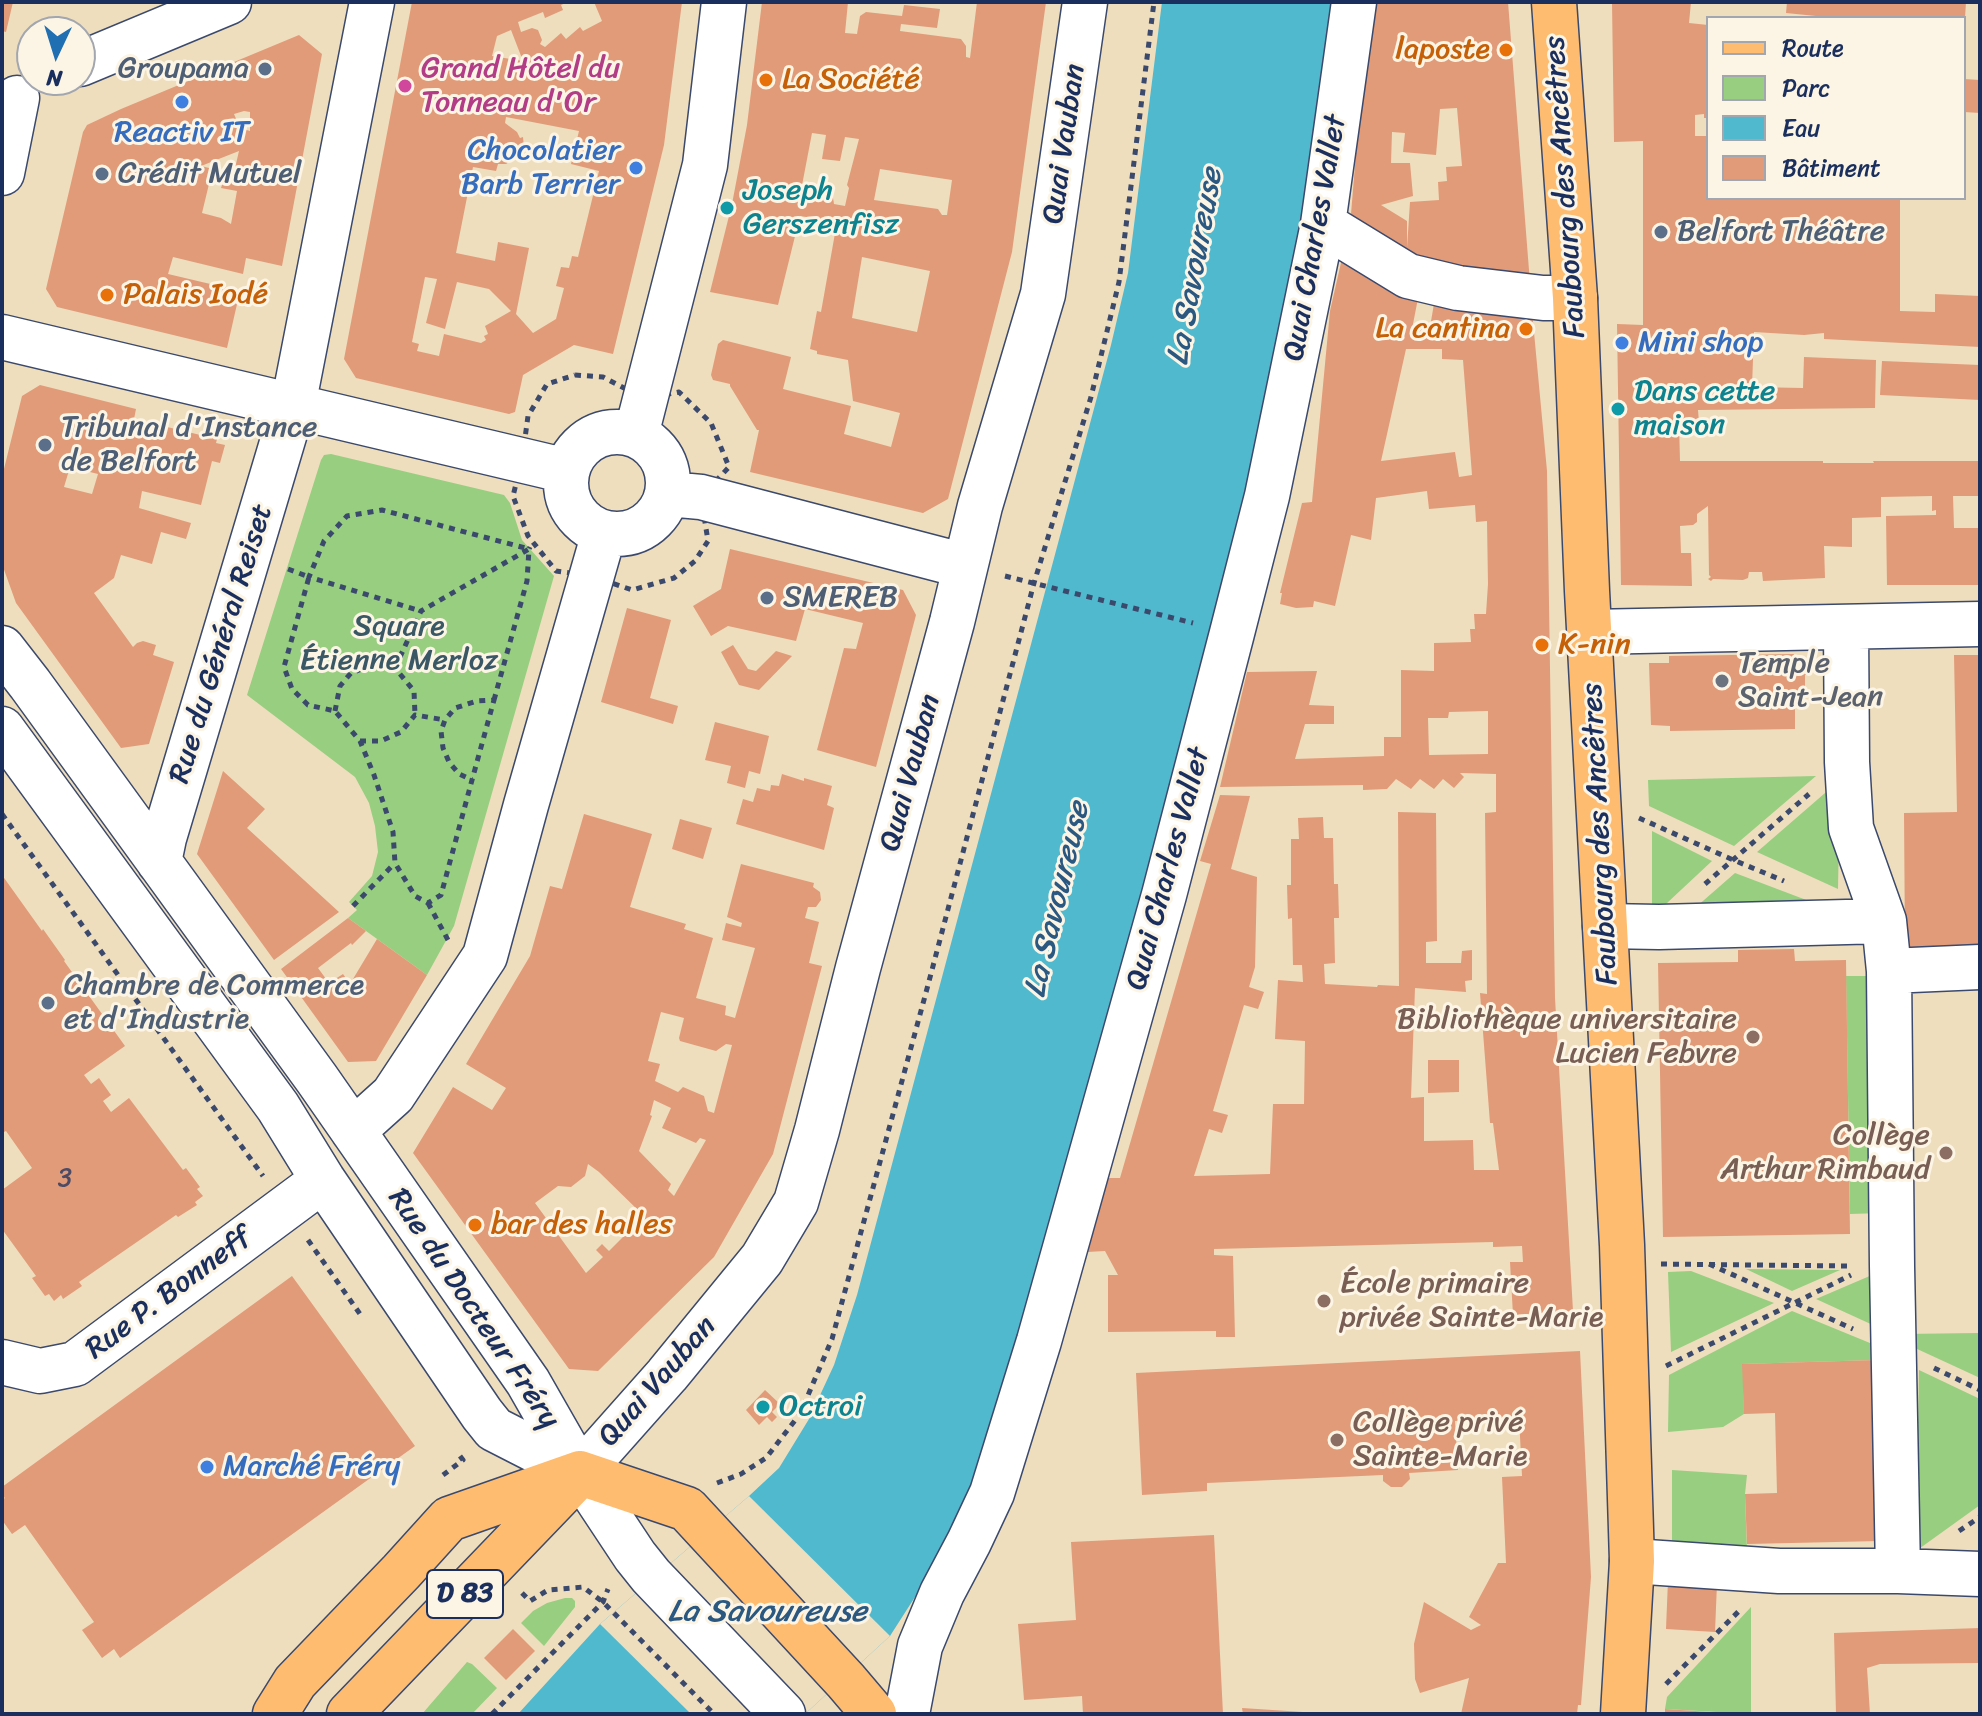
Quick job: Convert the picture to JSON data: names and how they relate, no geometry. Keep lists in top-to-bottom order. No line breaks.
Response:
{"streets":{"main road":["Quai Vauban","Faubourg des Ancêtres","D 83"],"street":["Quai Charles Vallet","Rue du Général Reiset","Rue P. Bonneff","Rue du Docteur Fréry"]},"crossings":[["Quai Vauban","Rue du Docteur Fréry"],["Rue du Général Reiset","Rue du Docteur Fréry"],["Rue P. Bonneff","Rue du Docteur Fréry"]],"water":["La Savoureuse"],"parks":["Square Étienne Merloz"],"places":["laposte","Groupama","La Société","Grand Hôtel du Tonneau d'Or","Reactiv IT","Chocolatier Barb Terrier","Crédit Mutuel","Joseph Gerszenfisz","Belfort Théâtre","Palais Iodé","La cantina","Mini shop","Dans cette maison","Tribunal d'Instance de Belfort","SMEREB","K-nin","Temple Saint-Jean","Chambre de Commerce et d'Industrie","Bibliothèque universitaire Lucien Febvre","Collège Arthur Rimbaud","bar des halles","École primaire privée Sainte-Marie","Octroi","Collège privé Sainte-Marie","Marché Fréry"],"house_numbers":["3"],"legend":["Route","Parc","Eau","Bâtiment"],"north":"bottom"}
